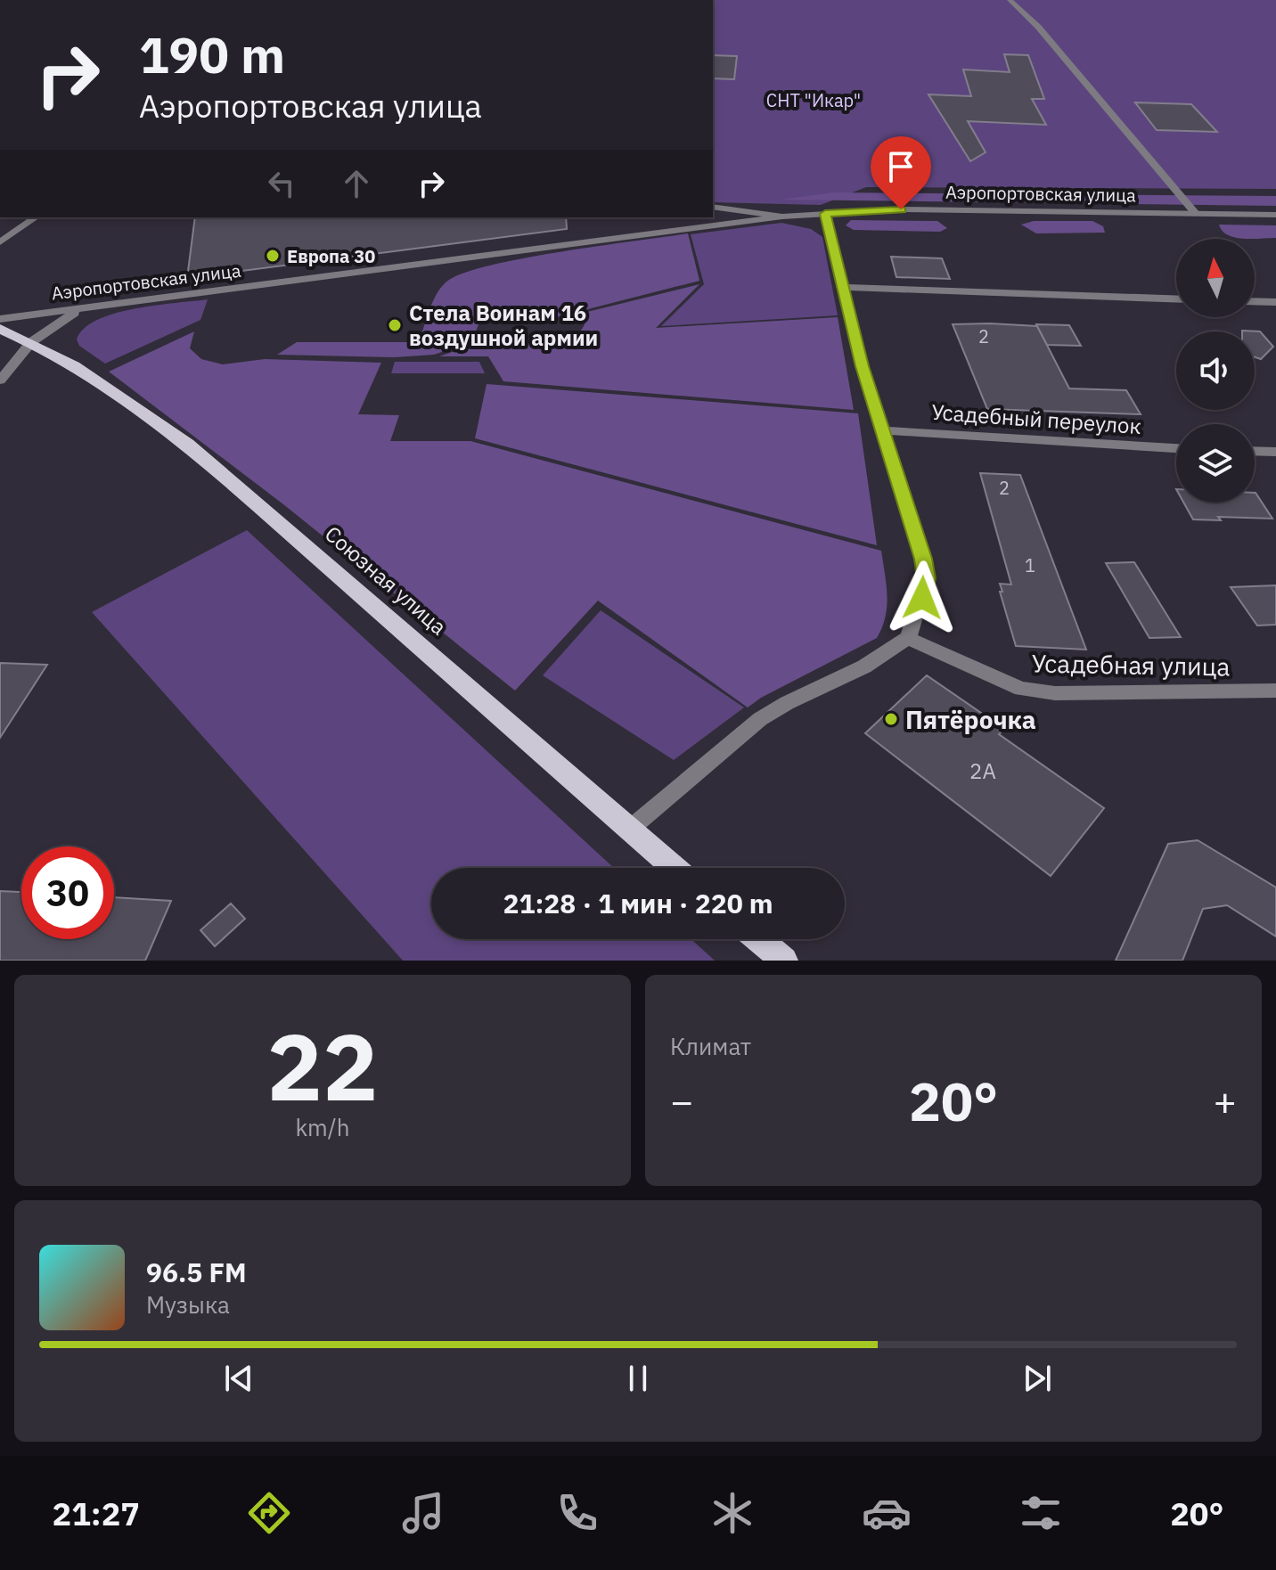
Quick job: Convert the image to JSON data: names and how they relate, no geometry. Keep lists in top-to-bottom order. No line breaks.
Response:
{"streets":{"main road":["Союзная улица"],"street":["Аэропортовская улица","Усадебный переулок","Усадебная улица"]},"parks":["СНТ \"Икар\""],"places":["Европа 30","Стела Воинам 16 воздушной армии","Пятёрочка"],"house_numbers":["2","2","1","2А"],"north":"top","page":{"turn":["190 m","Аэропортовская улица"],"limit":"30","trip":"21:28 · 1 мин · 220 m","tile":[["22","km/h"],"Климат"],"heat":["−","20°","+"],"song":["96.5 FM","Музыка"],"tabs":["21:27","20°"]}}
